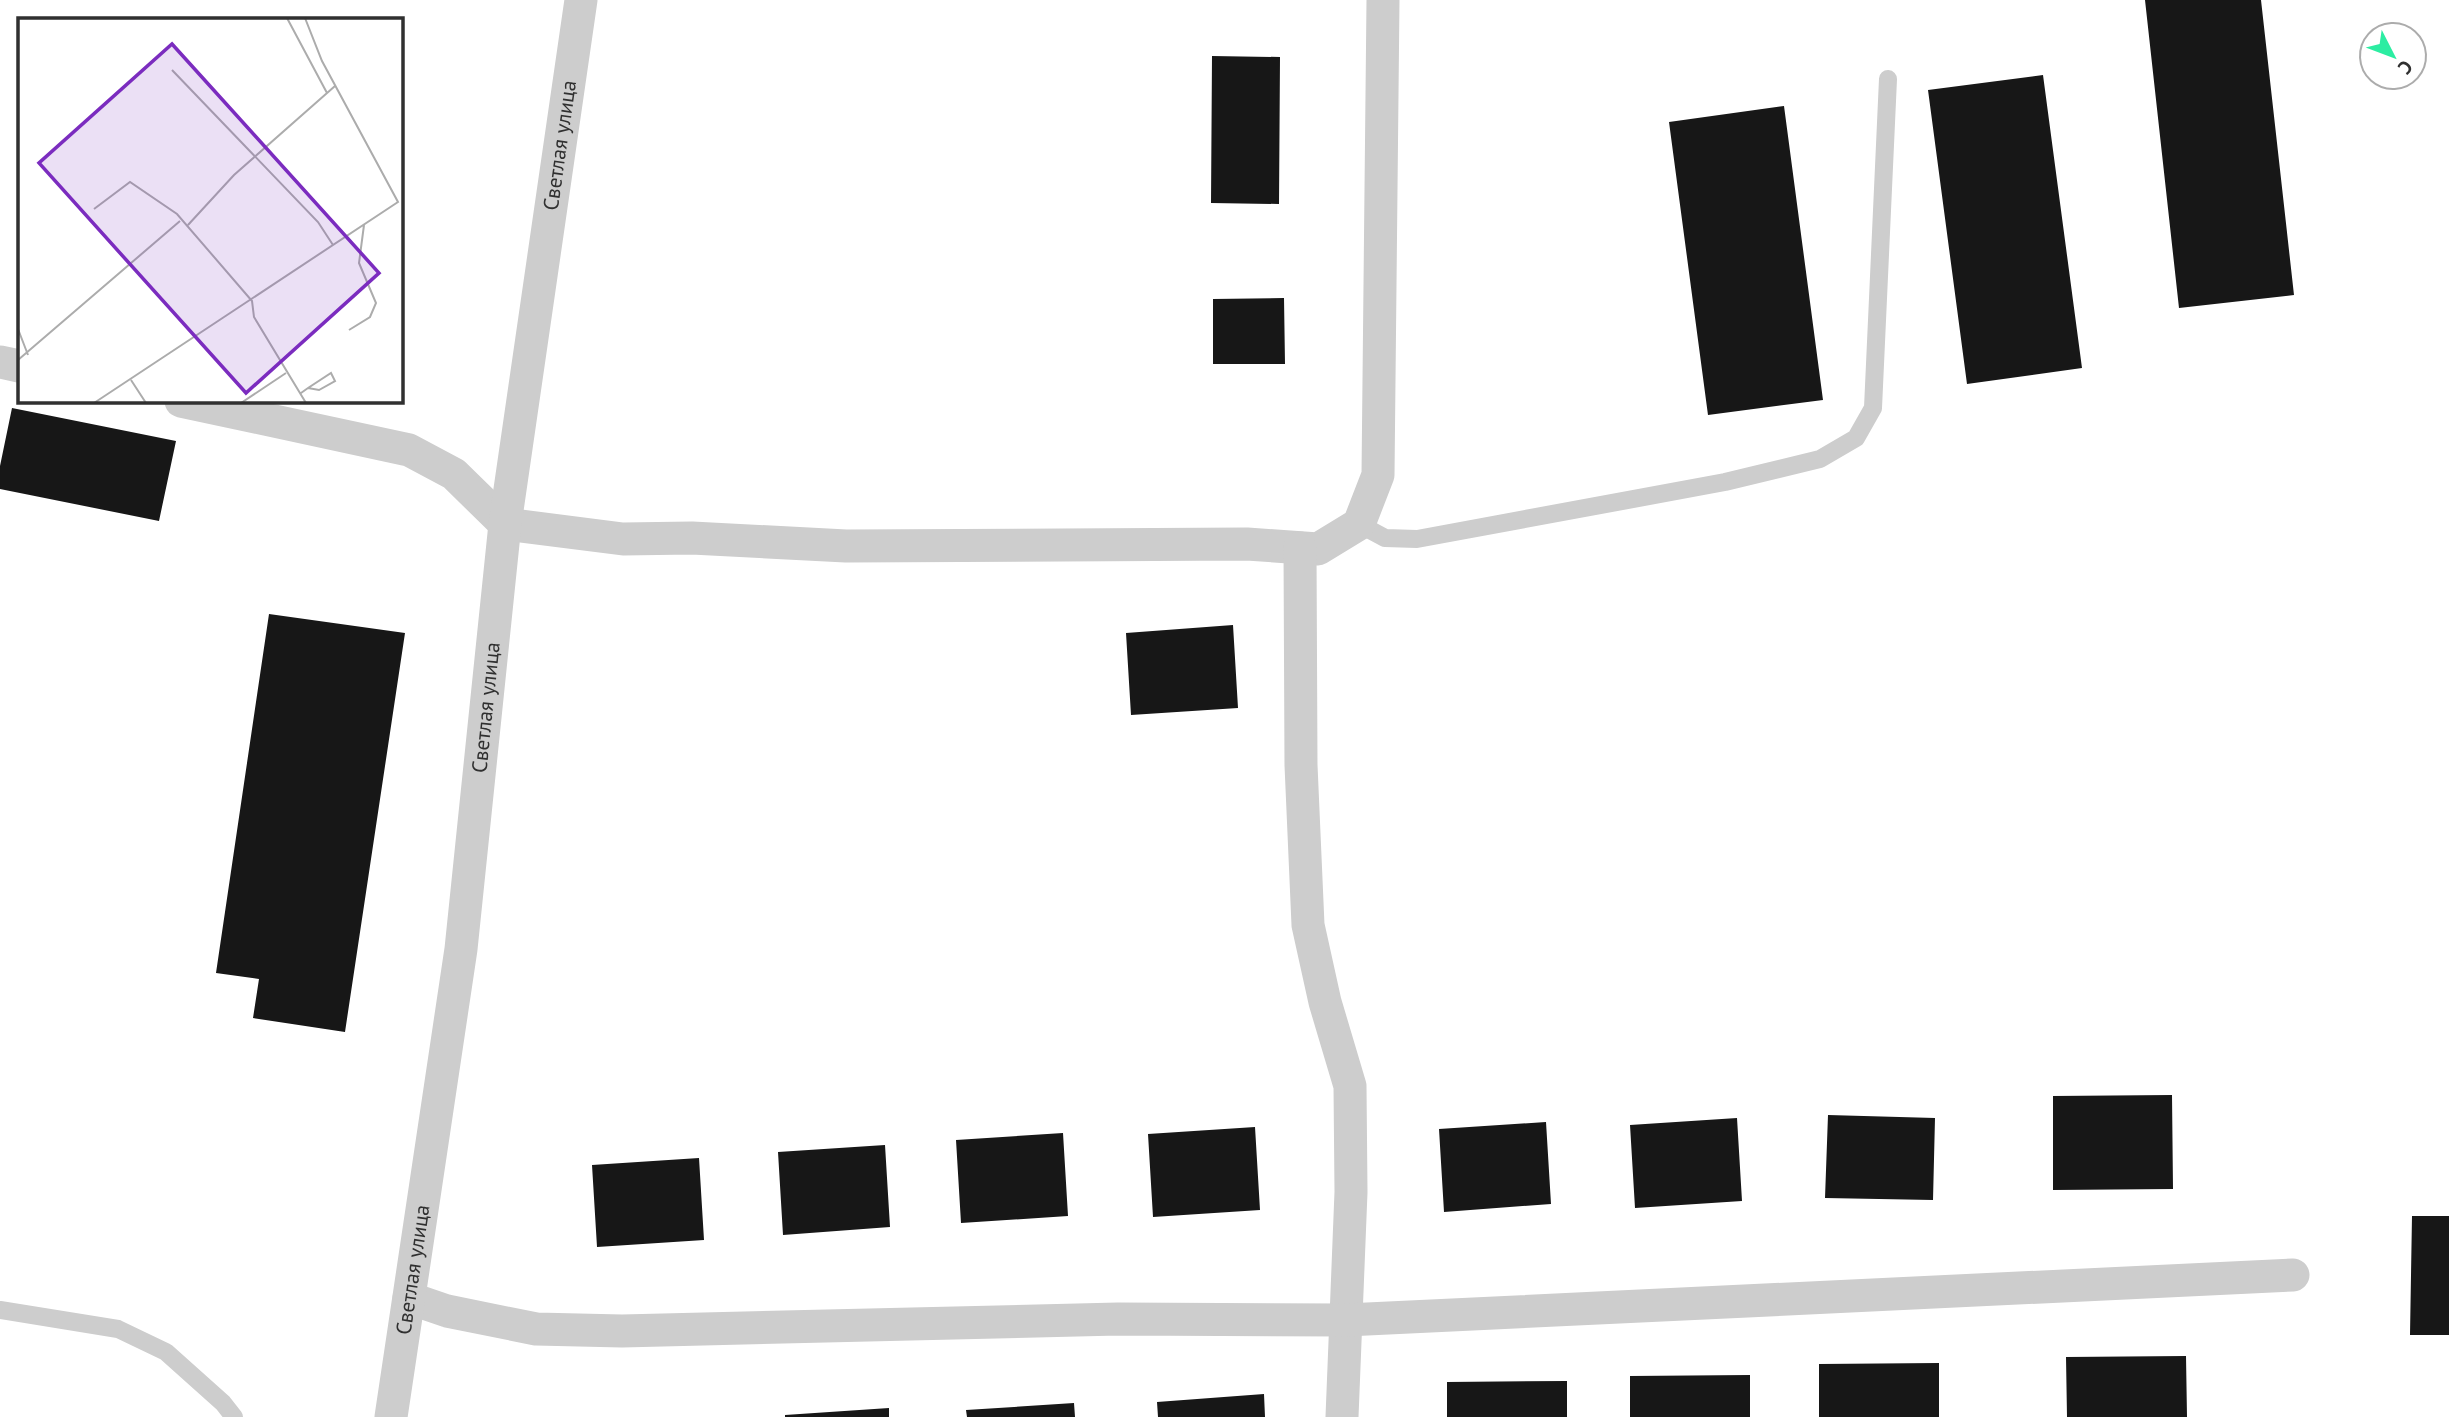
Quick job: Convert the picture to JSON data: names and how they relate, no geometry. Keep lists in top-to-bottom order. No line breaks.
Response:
{"streets":{"street":["Светлая улица"]},"north":"bottom right"}
